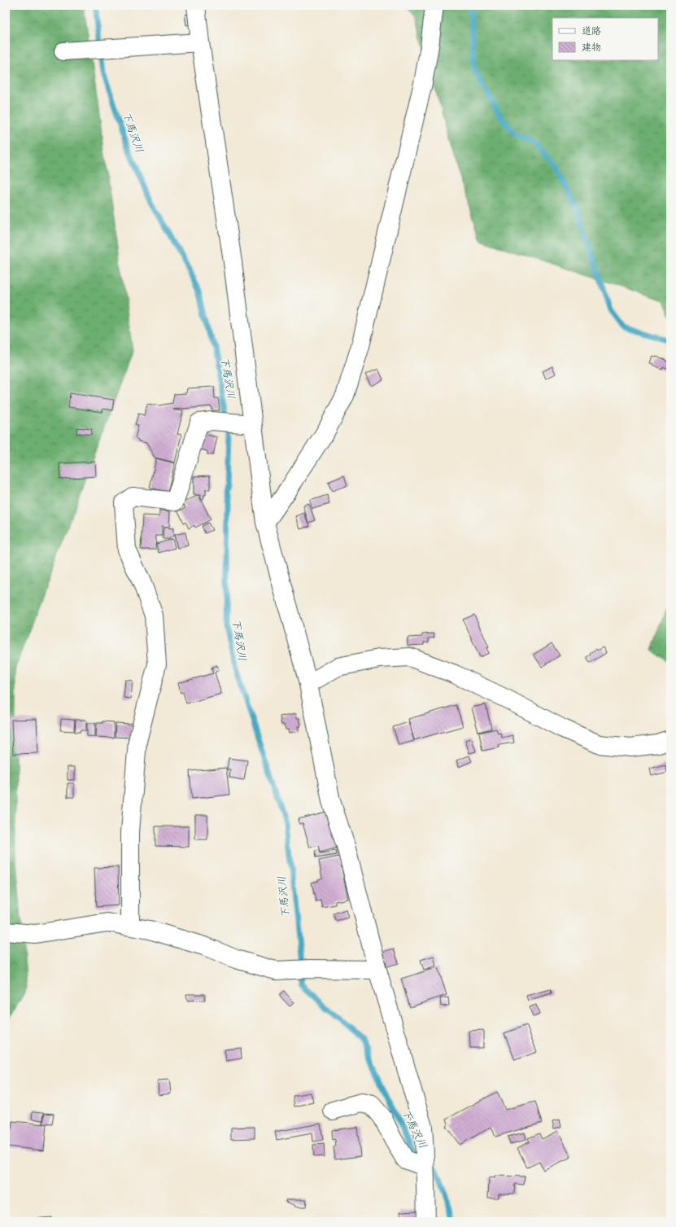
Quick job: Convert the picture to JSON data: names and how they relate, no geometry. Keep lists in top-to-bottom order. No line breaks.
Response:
{"water":["下馬沢川"],"legend":["道路","建物"]}
